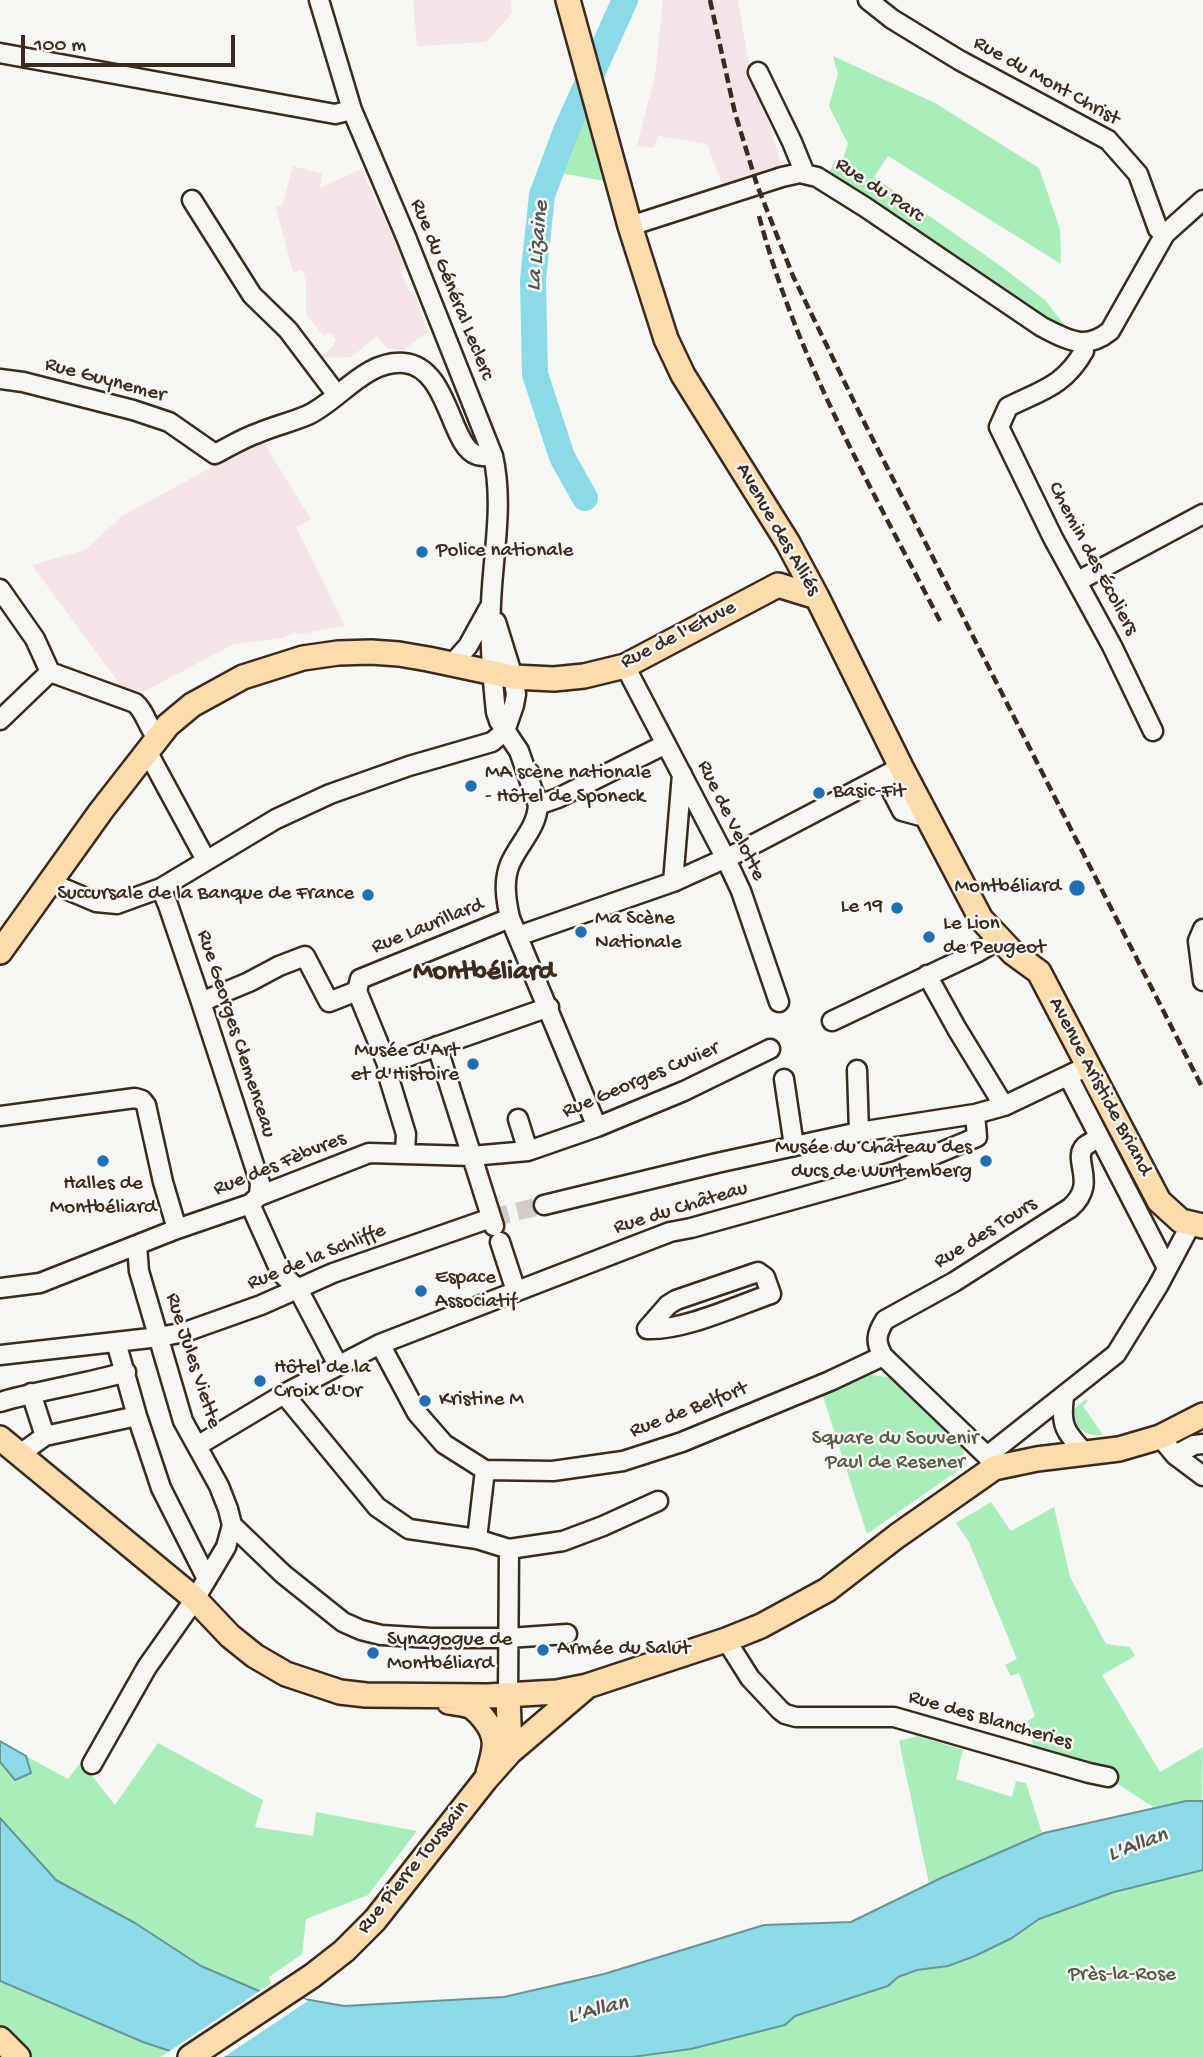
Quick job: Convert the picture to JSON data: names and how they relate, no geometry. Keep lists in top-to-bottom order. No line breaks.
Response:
{"streets":{"main road":["Avenue des Alliés","Rue de l'Etuve","Avenue Aristide Briand","Rue Pierre Toussain"],"street":["Rue du Mont Christ","Rue du Parc","Rue du Général Leclerc","Rue Guynemer","Chemin des Écoliers","Rue de Velotte","Rue Laurillard","Rue Georges Clemenceau","Rue Georges Cuvier","Rue des Fèbvres","Rue du Château","Rue des Tours","Rue de la Schliffe","Rue Jules Viette","Rue de Belfort","Rue des Blancheries"]},"crossings":[["Rue du Parc","Avenue des Alliés"],["Rue du Parc","Chemin des Écoliers"],["Rue du Général Leclerc","Rue Guynemer"],["Rue du Général Leclerc","Rue de l'Etuve"],["Avenue des Alliés","Avenue Aristide Briand"],["Rue de l'Etuve","Rue de Velotte"],["Rue Laurillard","Rue Georges Clemenceau"],["Rue Georges Clemenceau","Rue des Fèbvres"],["Rue Georges Clemenceau","Rue du Château"],["Rue Georges Clemenceau","Rue de la Schliffe"],["Rue Georges Cuvier","Rue des Fèbvres"],["Rue des Fèbvres","Rue Jules Viette"],["Rue du Château","Rue Jules Viette"],["Rue des Tours","Rue de Belfort"],["Rue de la Schliffe","Rue Jules Viette"]],"districts":["Montbéliard"],"water":["La Lizaine","L'Allan"],"parks":["Square du Souvenir Paul de Resener","Près-la-Rose"],"places":["Police nationale","MA scène nationale - Hôtel de Sponeck","Basic-Fit","Montbéliard","Succursale de la Banque de France","Le 19","Ma Scène Nationale","Le Lion de Peugeot","Musée d'Art et d'Histoire","Halles de Montbéliard","Musée du Château des ducs de Wurtemberg","Espace Associatif","Hôtel de la Croix d'Or","Kristine M","Armée du Salut","Synagogue de Montbéliard"],"scale_bar":"100 m"}
